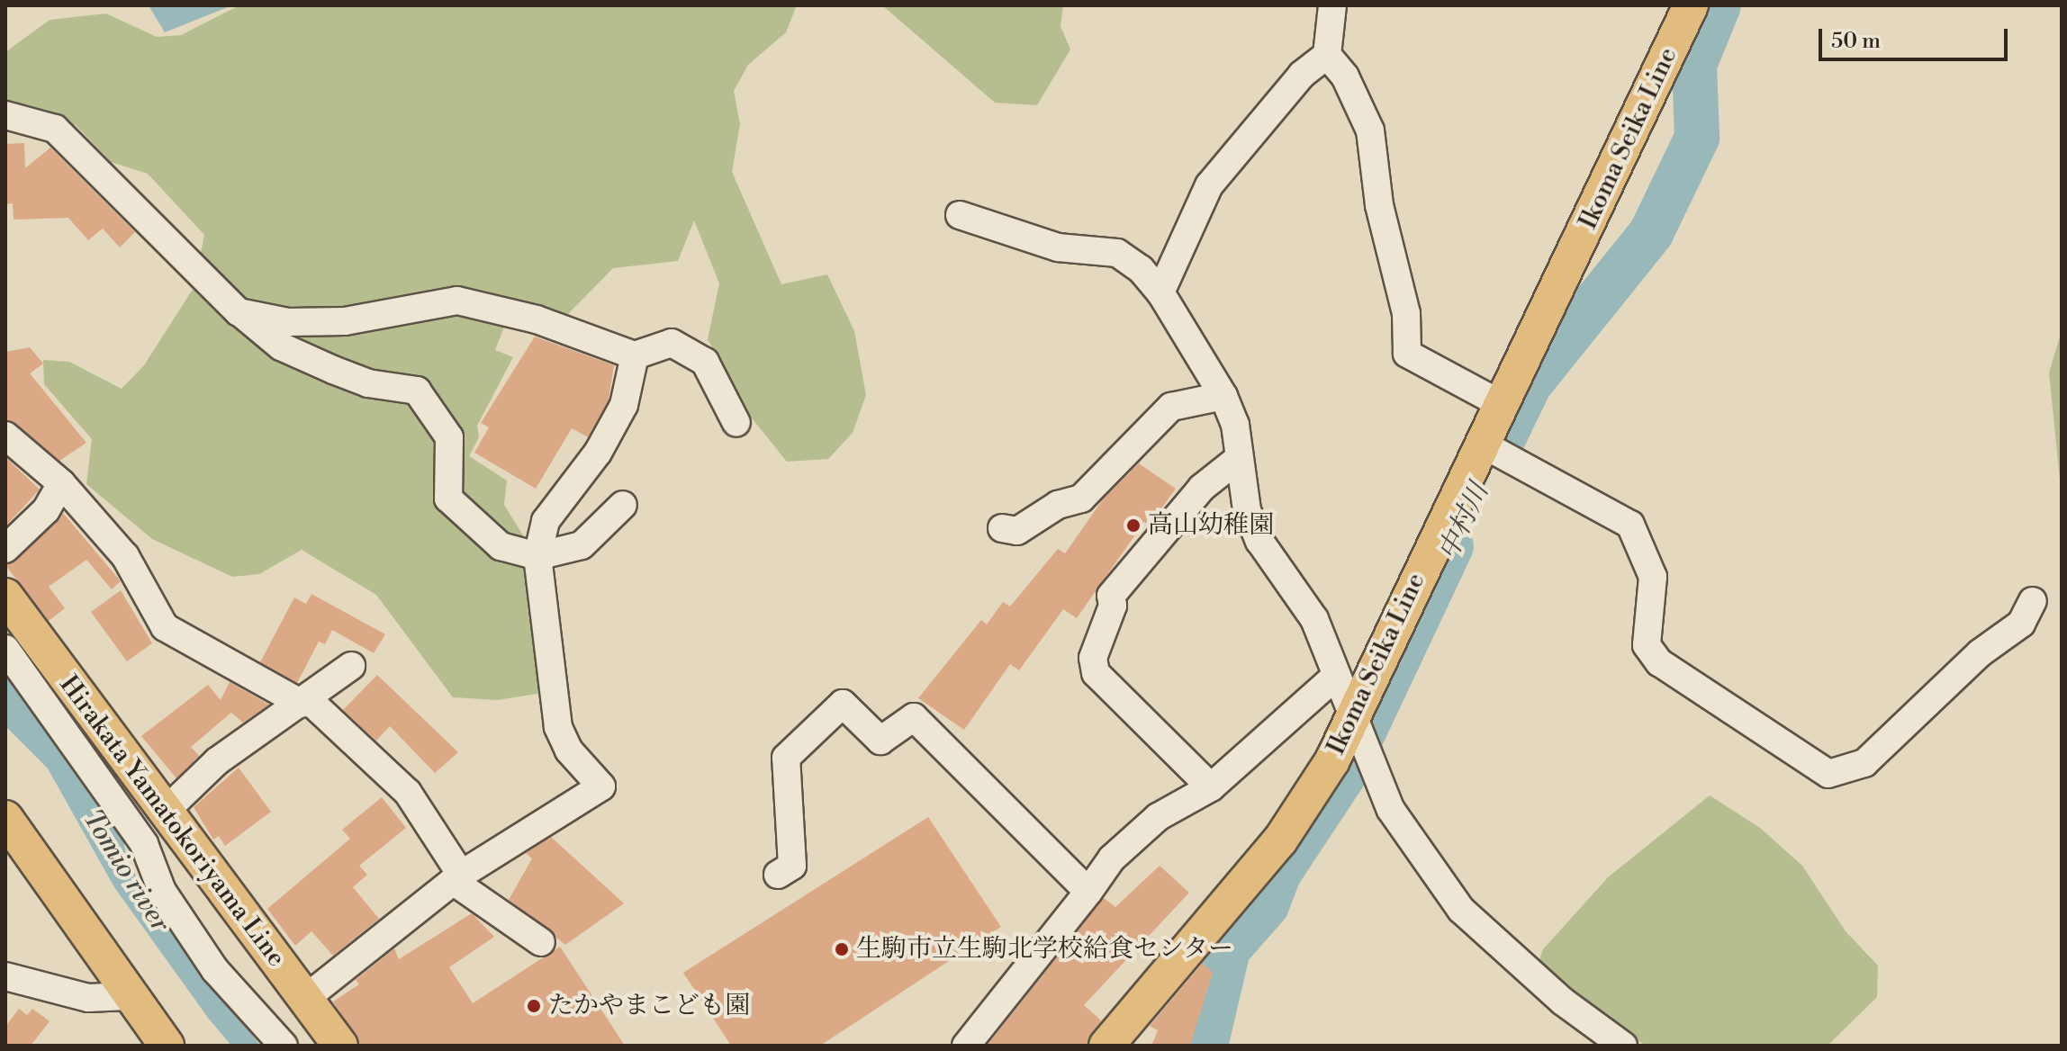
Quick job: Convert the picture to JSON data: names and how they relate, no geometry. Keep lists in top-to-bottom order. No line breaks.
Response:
{"streets":{"main road":["Ikoma Seika Line","Hirakata Yamatokoriyama Line"]},"water":["中村川","Tomio river"],"places":["高山幼稚園","生駒市立生駒北学校給食センター","たかやまこども園"],"scale_bar":"50 m"}
